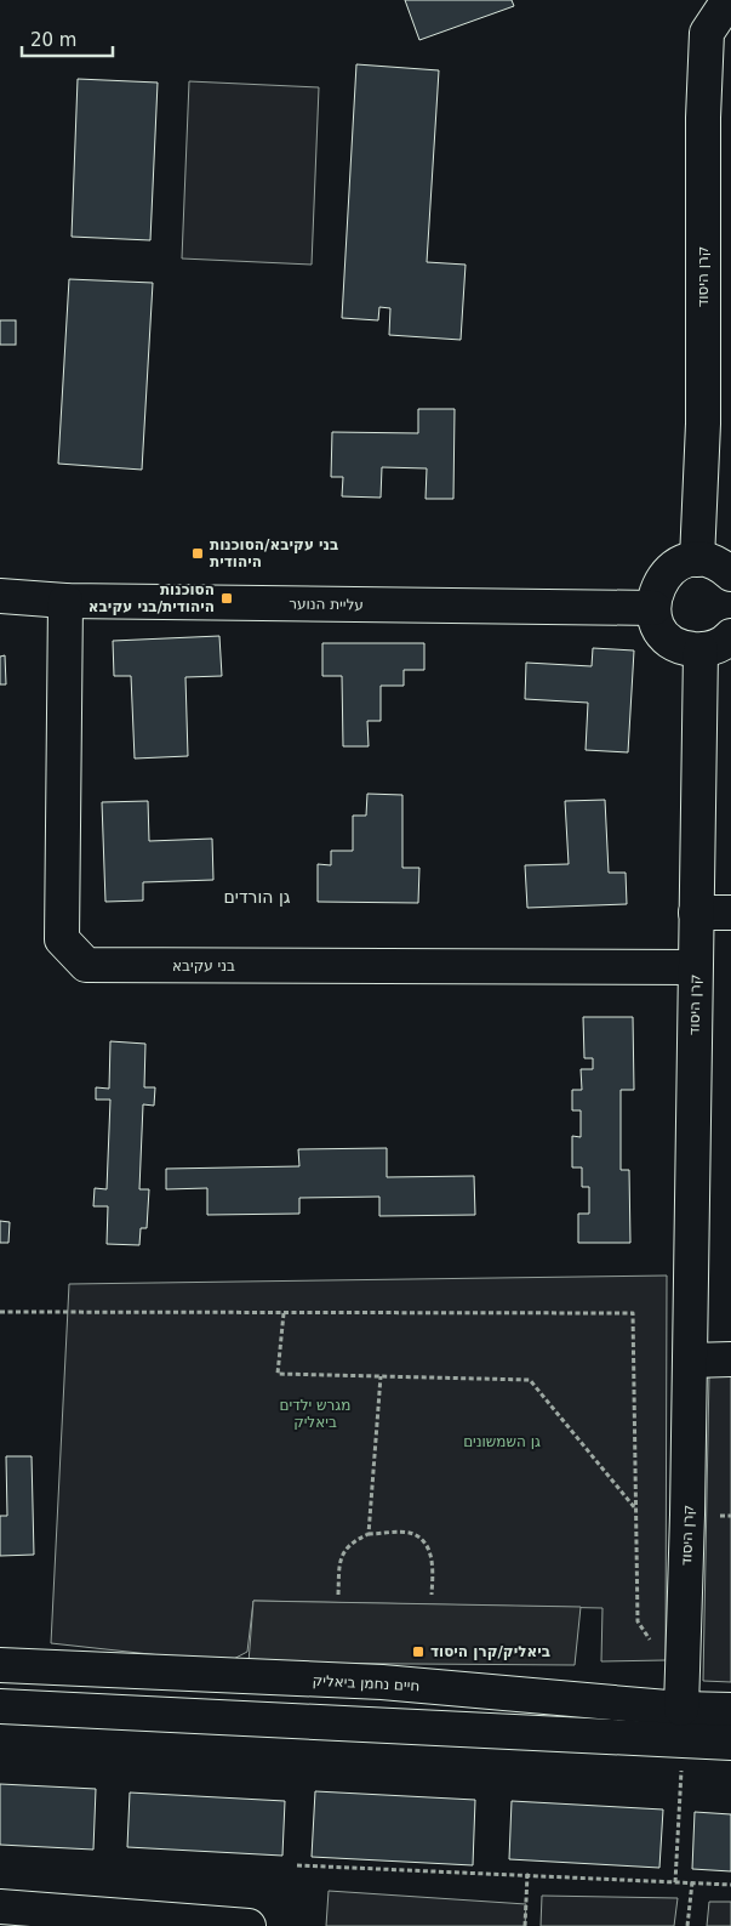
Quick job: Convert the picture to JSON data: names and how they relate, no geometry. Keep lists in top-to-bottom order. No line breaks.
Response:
{"streets":{"street":["קרן היסוד","עליית הנוער","בני עקיבא","חיים נחמן ביאליק"]},"crossings":[["קרן היסוד","בני עקיבא"],["קרן היסוד","חיים נחמן ביאליק"],["עליית הנוער","בני עקיבא"]],"districts":["גן הורדים"],"parks":["מגרש ילדים ביאליק","גן השמשונים"],"places":{"transit":["בני עקיבא/הסוכנות היהודית","הסוכנות היהודית/בני עקיבא","ביאליק/קרן היסוד"]},"scale_bar":"20 m"}
